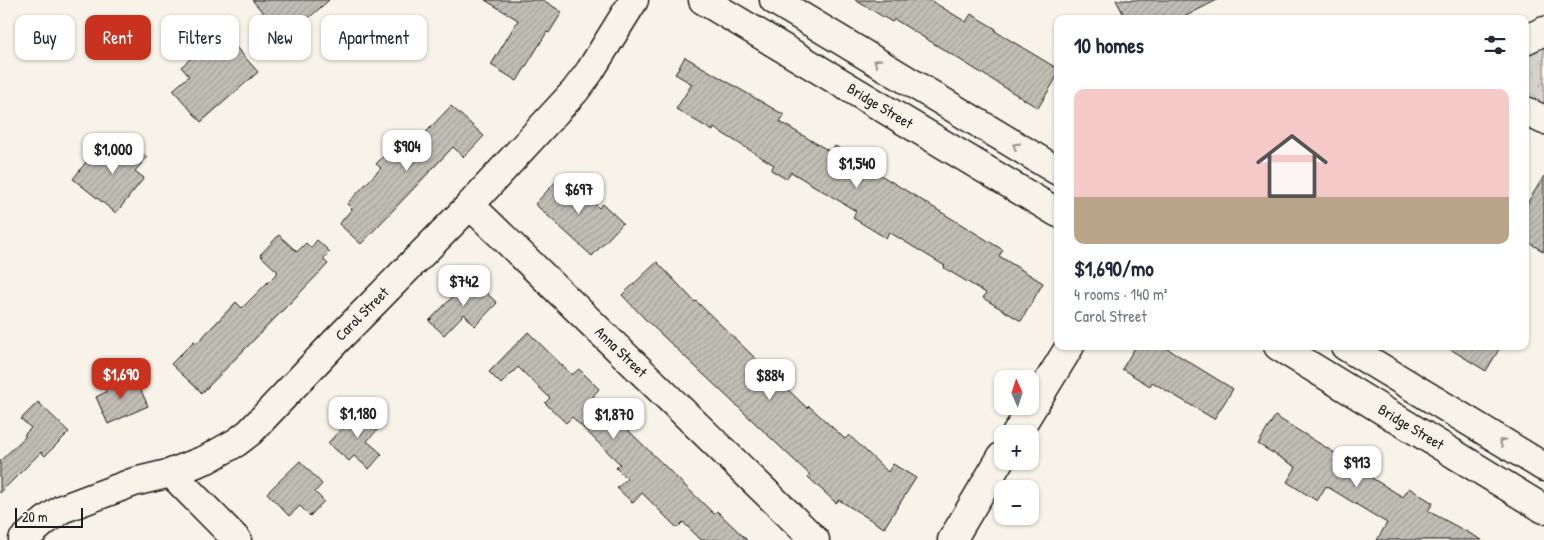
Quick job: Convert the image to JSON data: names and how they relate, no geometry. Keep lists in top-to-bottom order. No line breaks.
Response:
{"streets":{"street":["Bridge Street","Carol Street","Anna Street"]},"crossings":[["Carol Street","Anna Street"]],"scale_bar":"20 m","north":"top","page":{"chip":["Buy","Rent","Filters","New","Apartment"],"heading":"10 homes","list":[{"name":"$1,690/mo","note":"4 rooms · 140 m² · Carol Street"}],"price":["$904","$1,000","$1,540","$697","$742","$1,690","$884","$1,180","$1,870","$913"],"map_buttons":["+","−"],"scale":"20 m"}}
